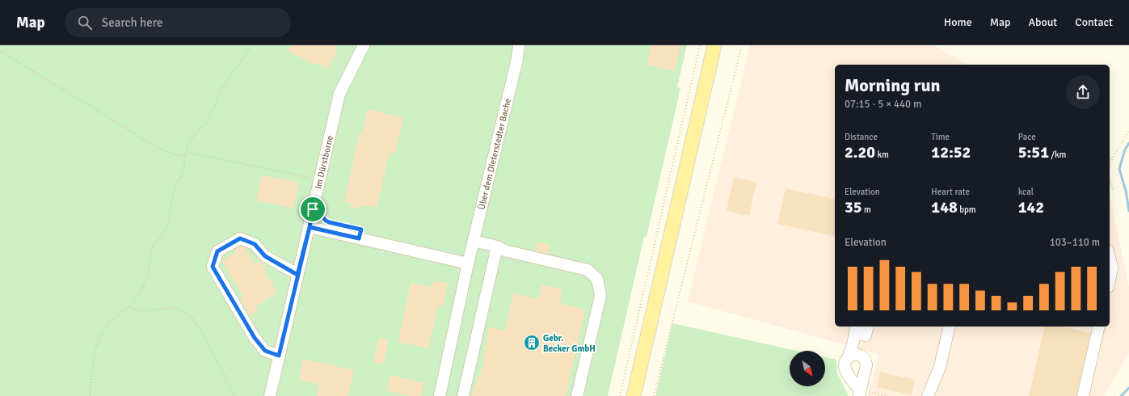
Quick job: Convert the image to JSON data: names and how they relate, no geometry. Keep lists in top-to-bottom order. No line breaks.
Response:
{"streets":{"street":["Über dem Dieterstedter Bache","Im Dürstborne"]},"places":{"building":["Gebr. Becker GmbH"]},"north":"bottom right","page":{"header":"Map","search":"Search here","nav":["Home","Map","About","Contact"],"heading":["Morning run","07:15 · 5 × 440 m"],"stats":[["Distance","2.20 km"],["Time","12:52"],["Pace","5:51 /km"],["Elevation","35 m"],["Heart rate","148 bpm"],["kcal","142"]],"chart":["Elevation","103–110 m"]}}
